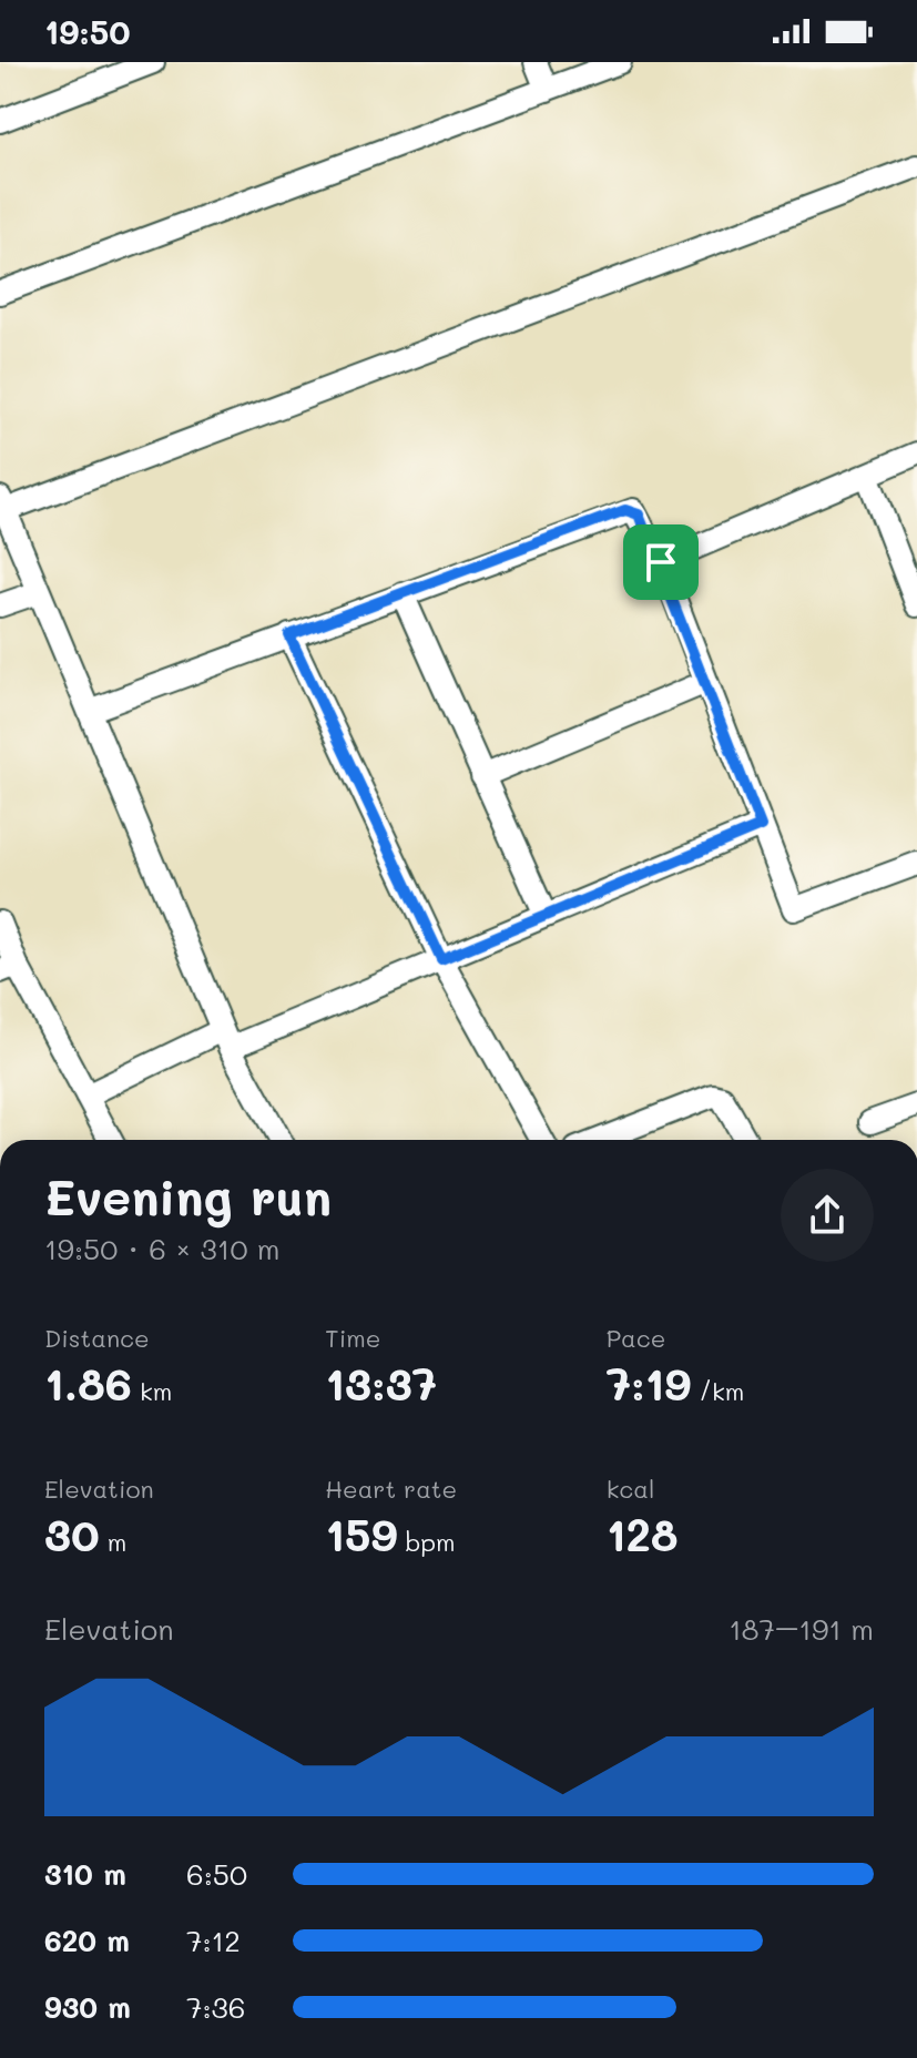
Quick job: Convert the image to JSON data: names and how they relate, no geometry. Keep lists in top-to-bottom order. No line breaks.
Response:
{"page":{"status":"19:50","heading":["Evening run","19:50 · 6 × 310 m"],"stats":[["Distance","1.86 km"],["Time","13:37"],["Pace","7:19 /km"],["Elevation","30 m"],["Heart rate","159 bpm"],["kcal","128"]],"chart":["Elevation","187–191 m"],"list":[{"name":"310 m","note":"6:50"},{"name":"620 m","note":"7:12"},{"name":"930 m","note":"7:36"}]}}
